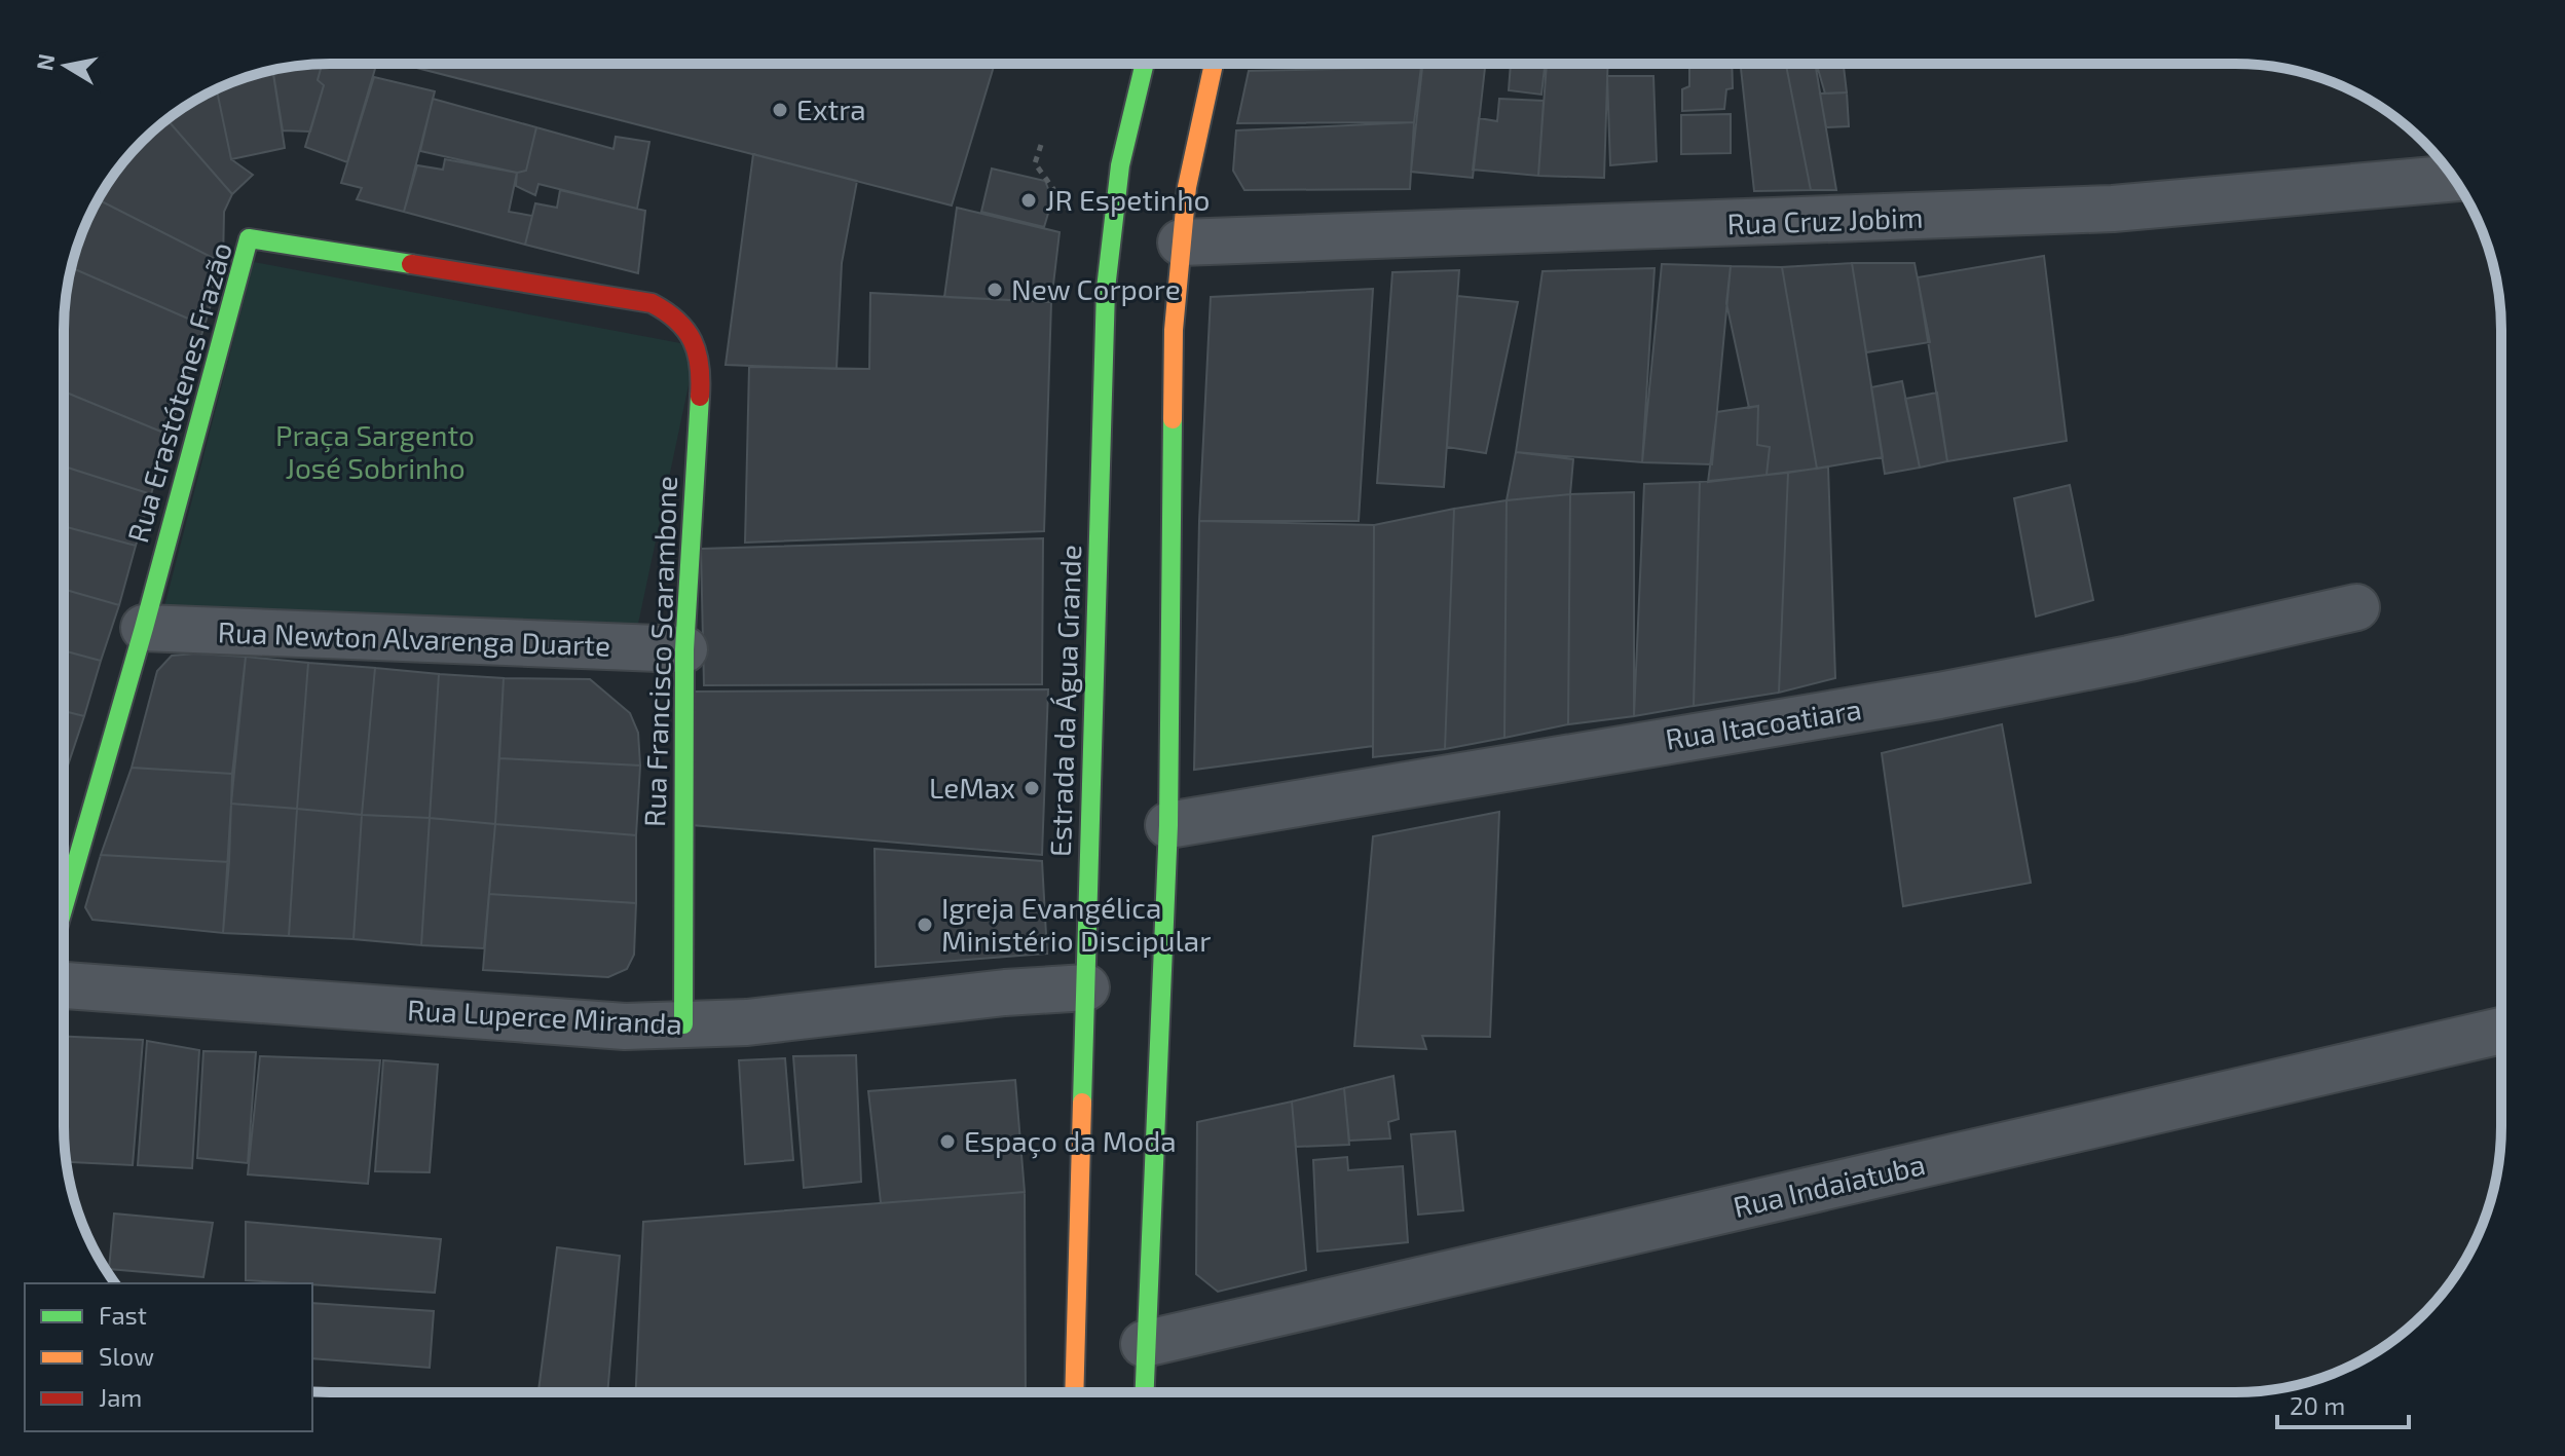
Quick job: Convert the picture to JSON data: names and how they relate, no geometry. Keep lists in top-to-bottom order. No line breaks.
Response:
{"streets":{"main road":["Rua Erastótenes Frazão","Rua Francisco Scarambone","Estrada da Água Grande"],"street":["Rua Cruz Jobim","Rua Newton Alvarenga Duarte","Rua Itacoatiara","Rua Luperce Miranda","Rua Indaiatuba"]},"crossings":[["Rua Erastótenes Frazão","Rua Newton Alvarenga Duarte"],["Rua Erastótenes Frazão","Rua Francisco Scarambone"],["Rua Newton Alvarenga Duarte","Rua Francisco Scarambone"],["Rua Francisco Scarambone","Rua Luperce Miranda"],["Estrada da Água Grande","Rua Luperce Miranda"]],"parks":["Praça Sargento José Sobrinho"],"places":["Extra","JR Espetinho","New Corpore","LeMax","Igreja Evangélica Ministério Discipular","Espaço da Moda"],"legend":["Fast","Slow","Jam"],"scale_bar":"20 m","north":"left"}
